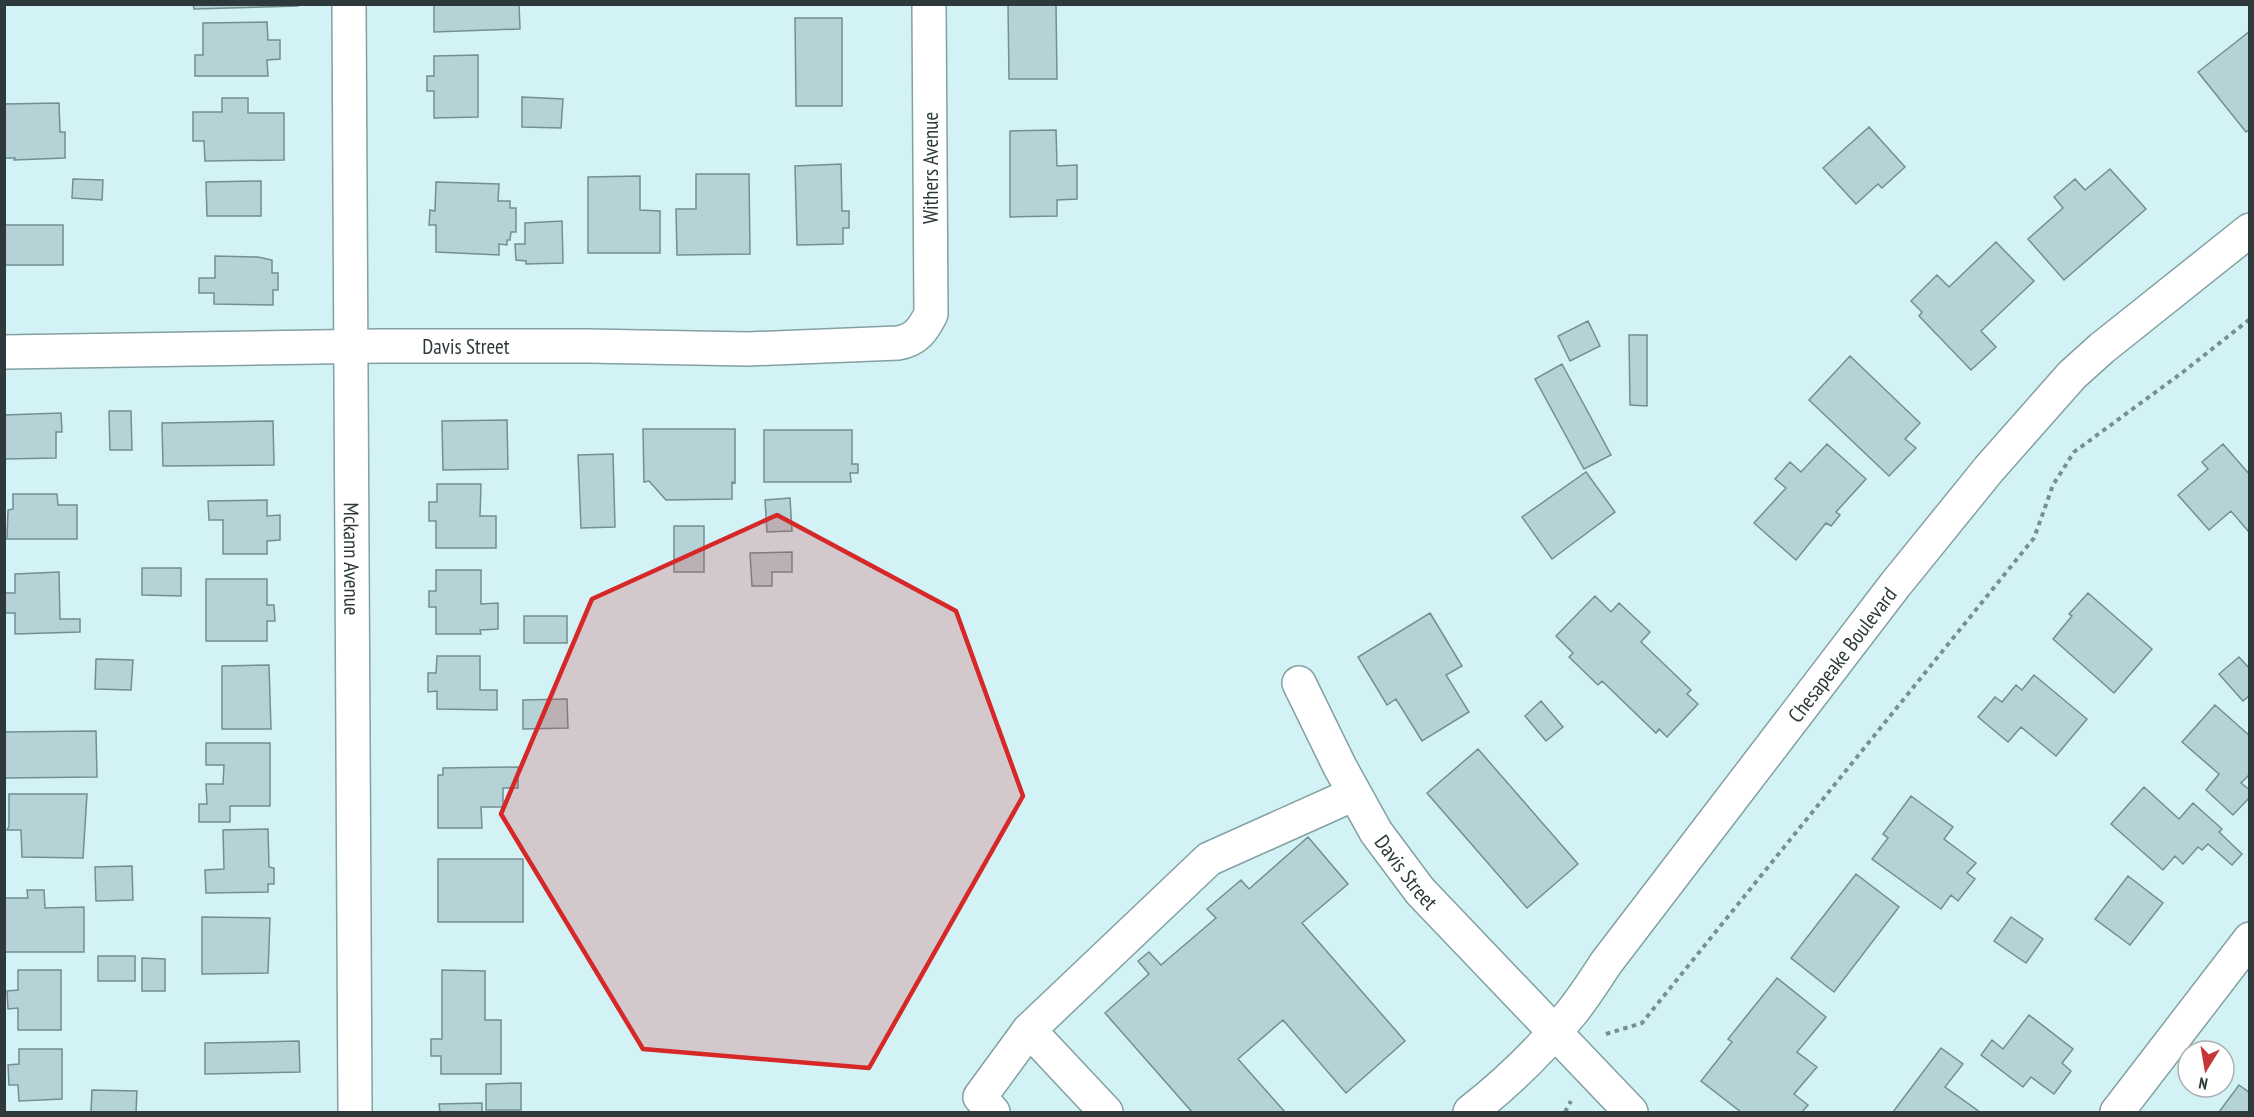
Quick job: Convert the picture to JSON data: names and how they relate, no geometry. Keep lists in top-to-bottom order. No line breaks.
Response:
{"streets":{"street":["Withers Avenue","Davis Street","Mckann Avenue","Chesapeake Boulevard"]},"crossings":[["Withers Avenue","Davis Street"],["Davis Street","Mckann Avenue"],["Davis Street","Chesapeake Boulevard"]],"north":"bottom"}
